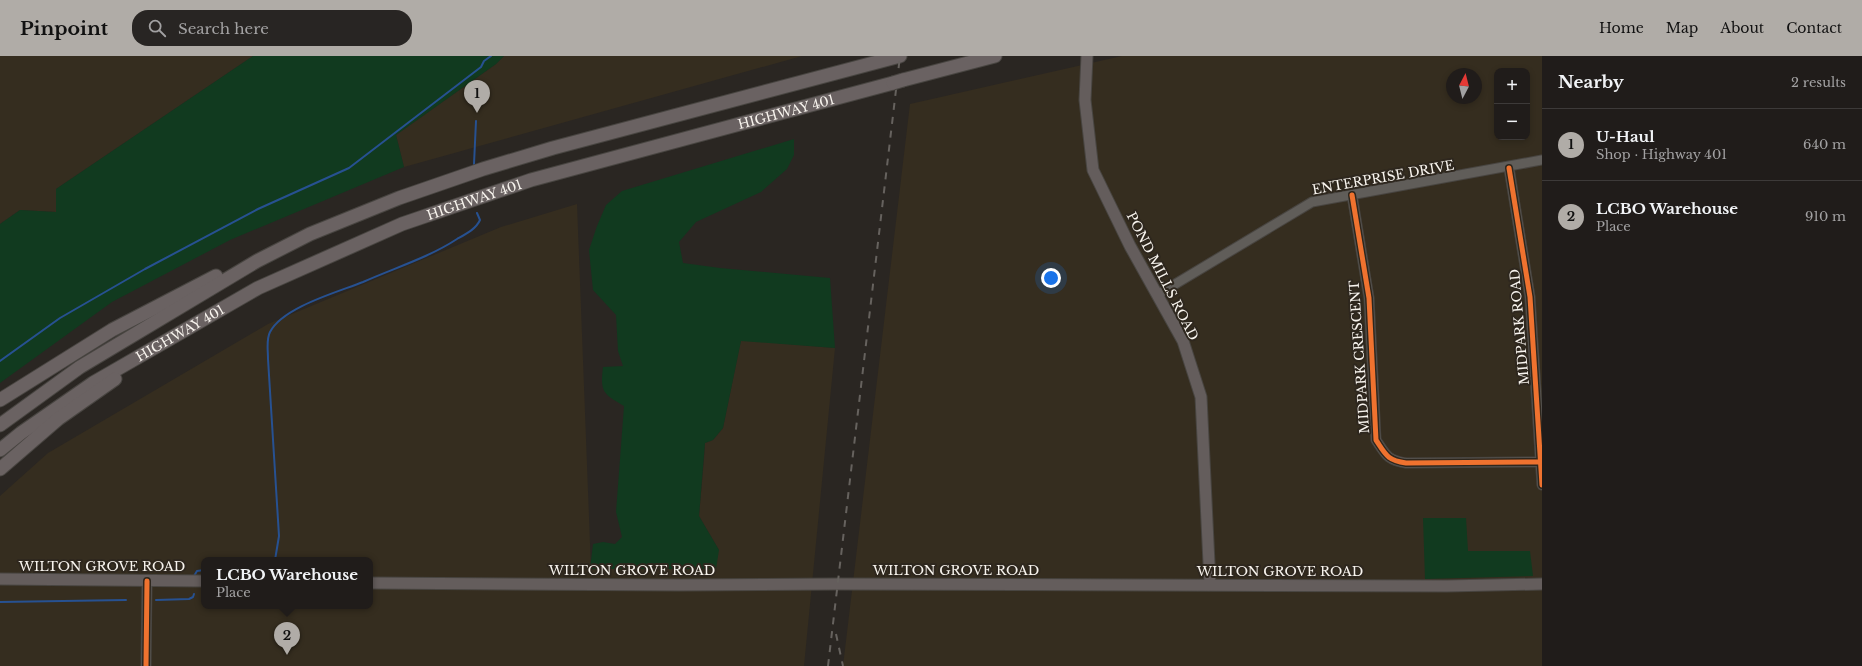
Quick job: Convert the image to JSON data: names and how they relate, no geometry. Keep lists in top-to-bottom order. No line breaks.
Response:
{"streets":{"highway":["HIGHWAY 401"],"main road":["POND MILLS ROAD","WILTON GROVE ROAD"],"street":["ENTERPRISE DRIVE","MIDPARK ROAD","MIDPARK CRESCENT"]},"crossings":[["ENTERPRISE DRIVE","POND MILLS ROAD"],["ENTERPRISE DRIVE","MIDPARK ROAD"],["ENTERPRISE DRIVE","MIDPARK CRESCENT"],["POND MILLS ROAD","WILTON GROVE ROAD"],["MIDPARK ROAD","MIDPARK CRESCENT"]],"north":"top","page":{"header":"Pinpoint","search":"Search here","nav":["Home","Map","About","Contact"],"heading":["Nearby","2 results"],"map_buttons":["+","−"],"pins":["1","2"],"list":[{"mark":"1","name":"U-Haul","note":"Shop · Highway 401","value":"640 m"},{"mark":"2","name":"LCBO Warehouse","note":"Place","value":"910 m"}],"popup":["LCBO Warehouse","Place"]}}
